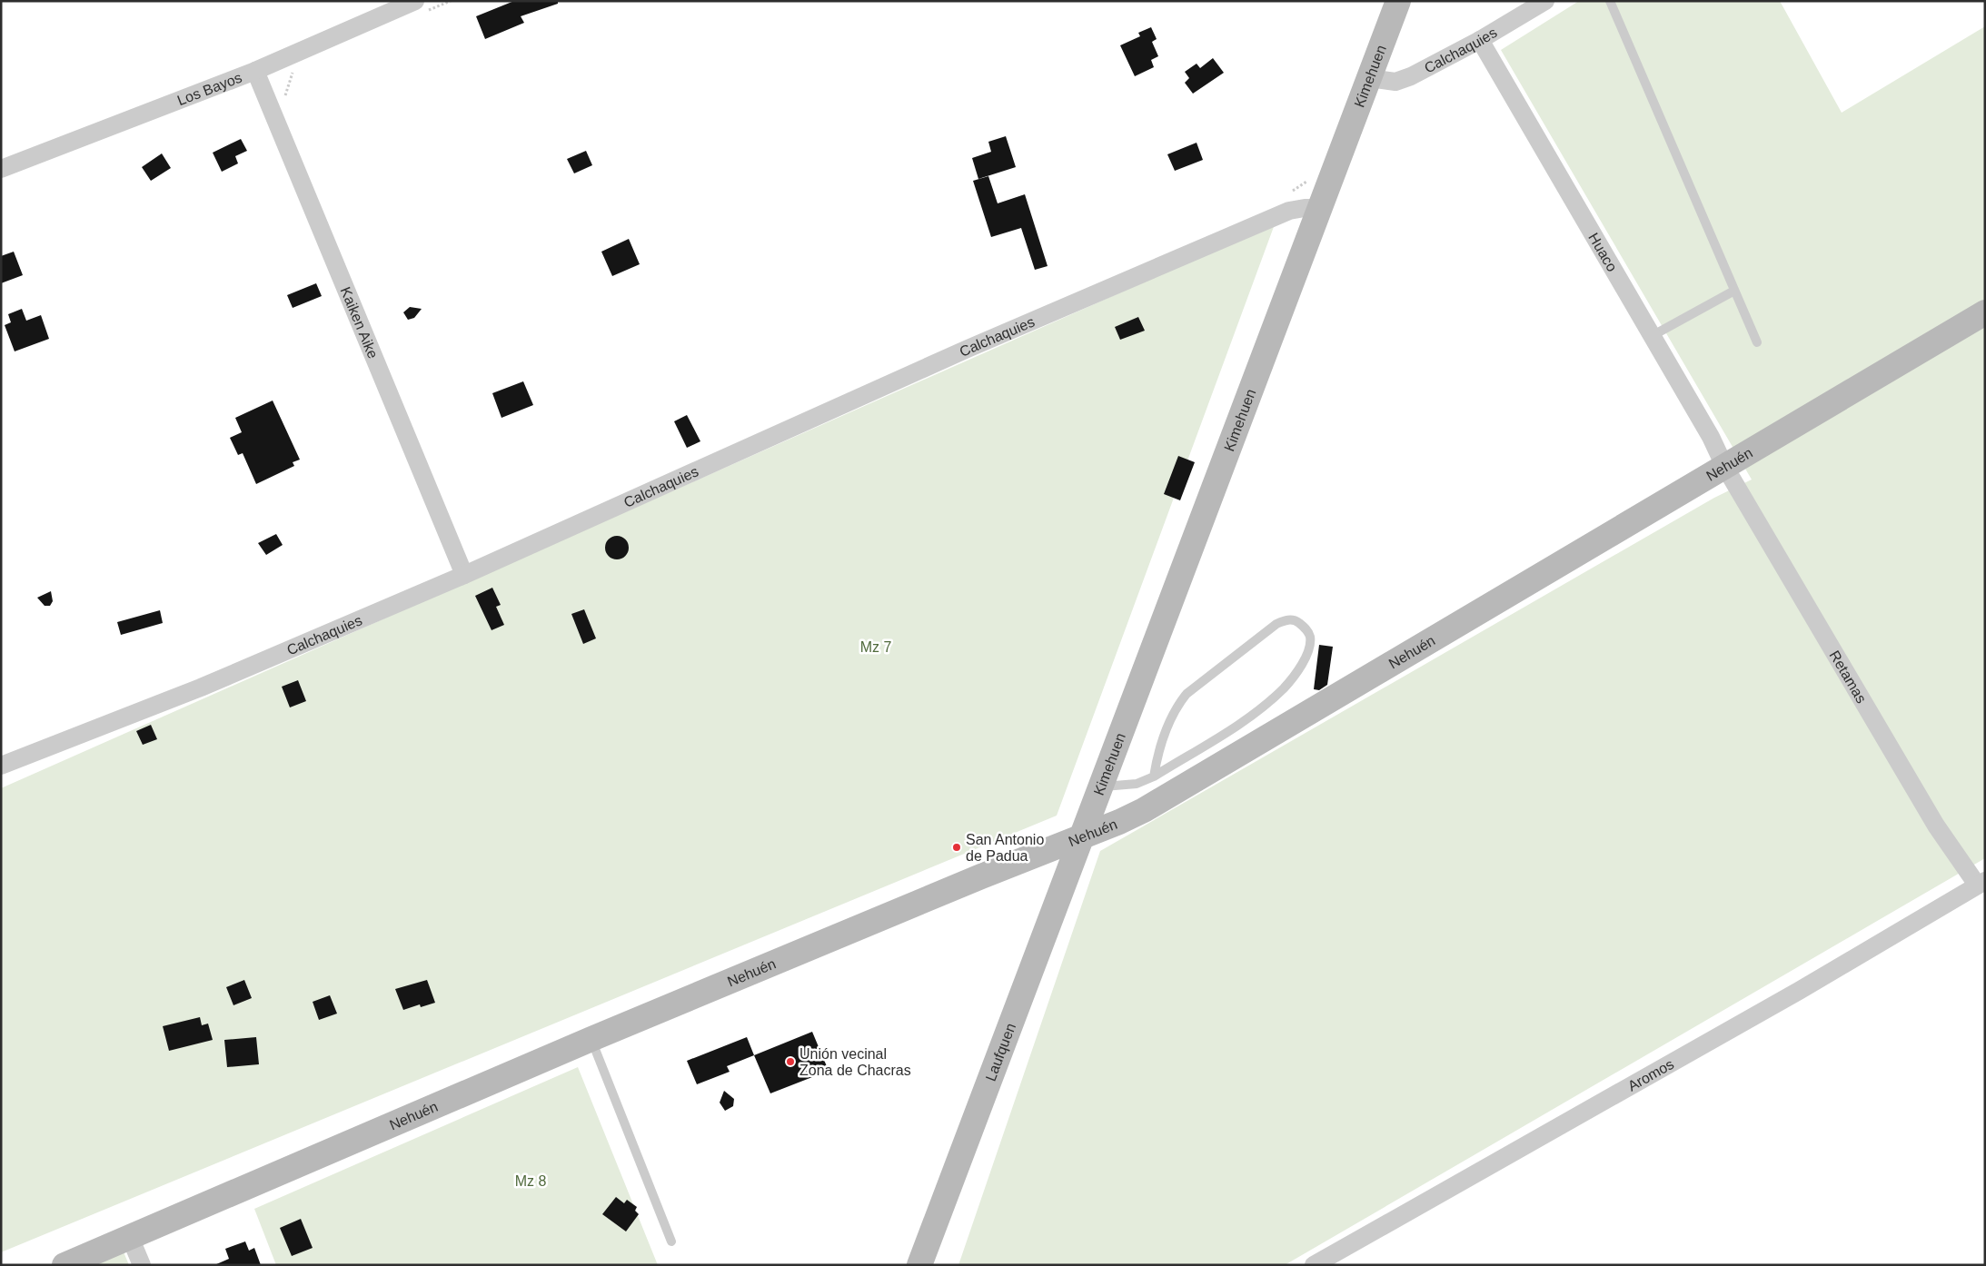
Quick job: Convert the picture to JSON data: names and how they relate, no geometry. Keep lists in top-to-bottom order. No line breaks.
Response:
{"streets":{"street":["Calchaquies","Kimehuen","Los Bayos","Huaco","Kaiken Aike","Nehuén","Retamas","Laufquen","Aromos"]},"crossings":[["Calchaquies","Kimehuen"],["Calchaquies","Huaco"],["Calchaquies","Kaiken Aike"],["Kimehuen","Nehuén"],["Kimehuen","Laufquen"],["Los Bayos","Kaiken Aike"],["Huaco","Nehuén"],["Huaco","Retamas"],["Nehuén","Retamas"],["Nehuén","Laufquen"],["Retamas","Aromos"]],"parks":["Mz 7","Mz 8"],"places":["San Antonio de Padua","Unión vecinal Zona de Chacras"]}
